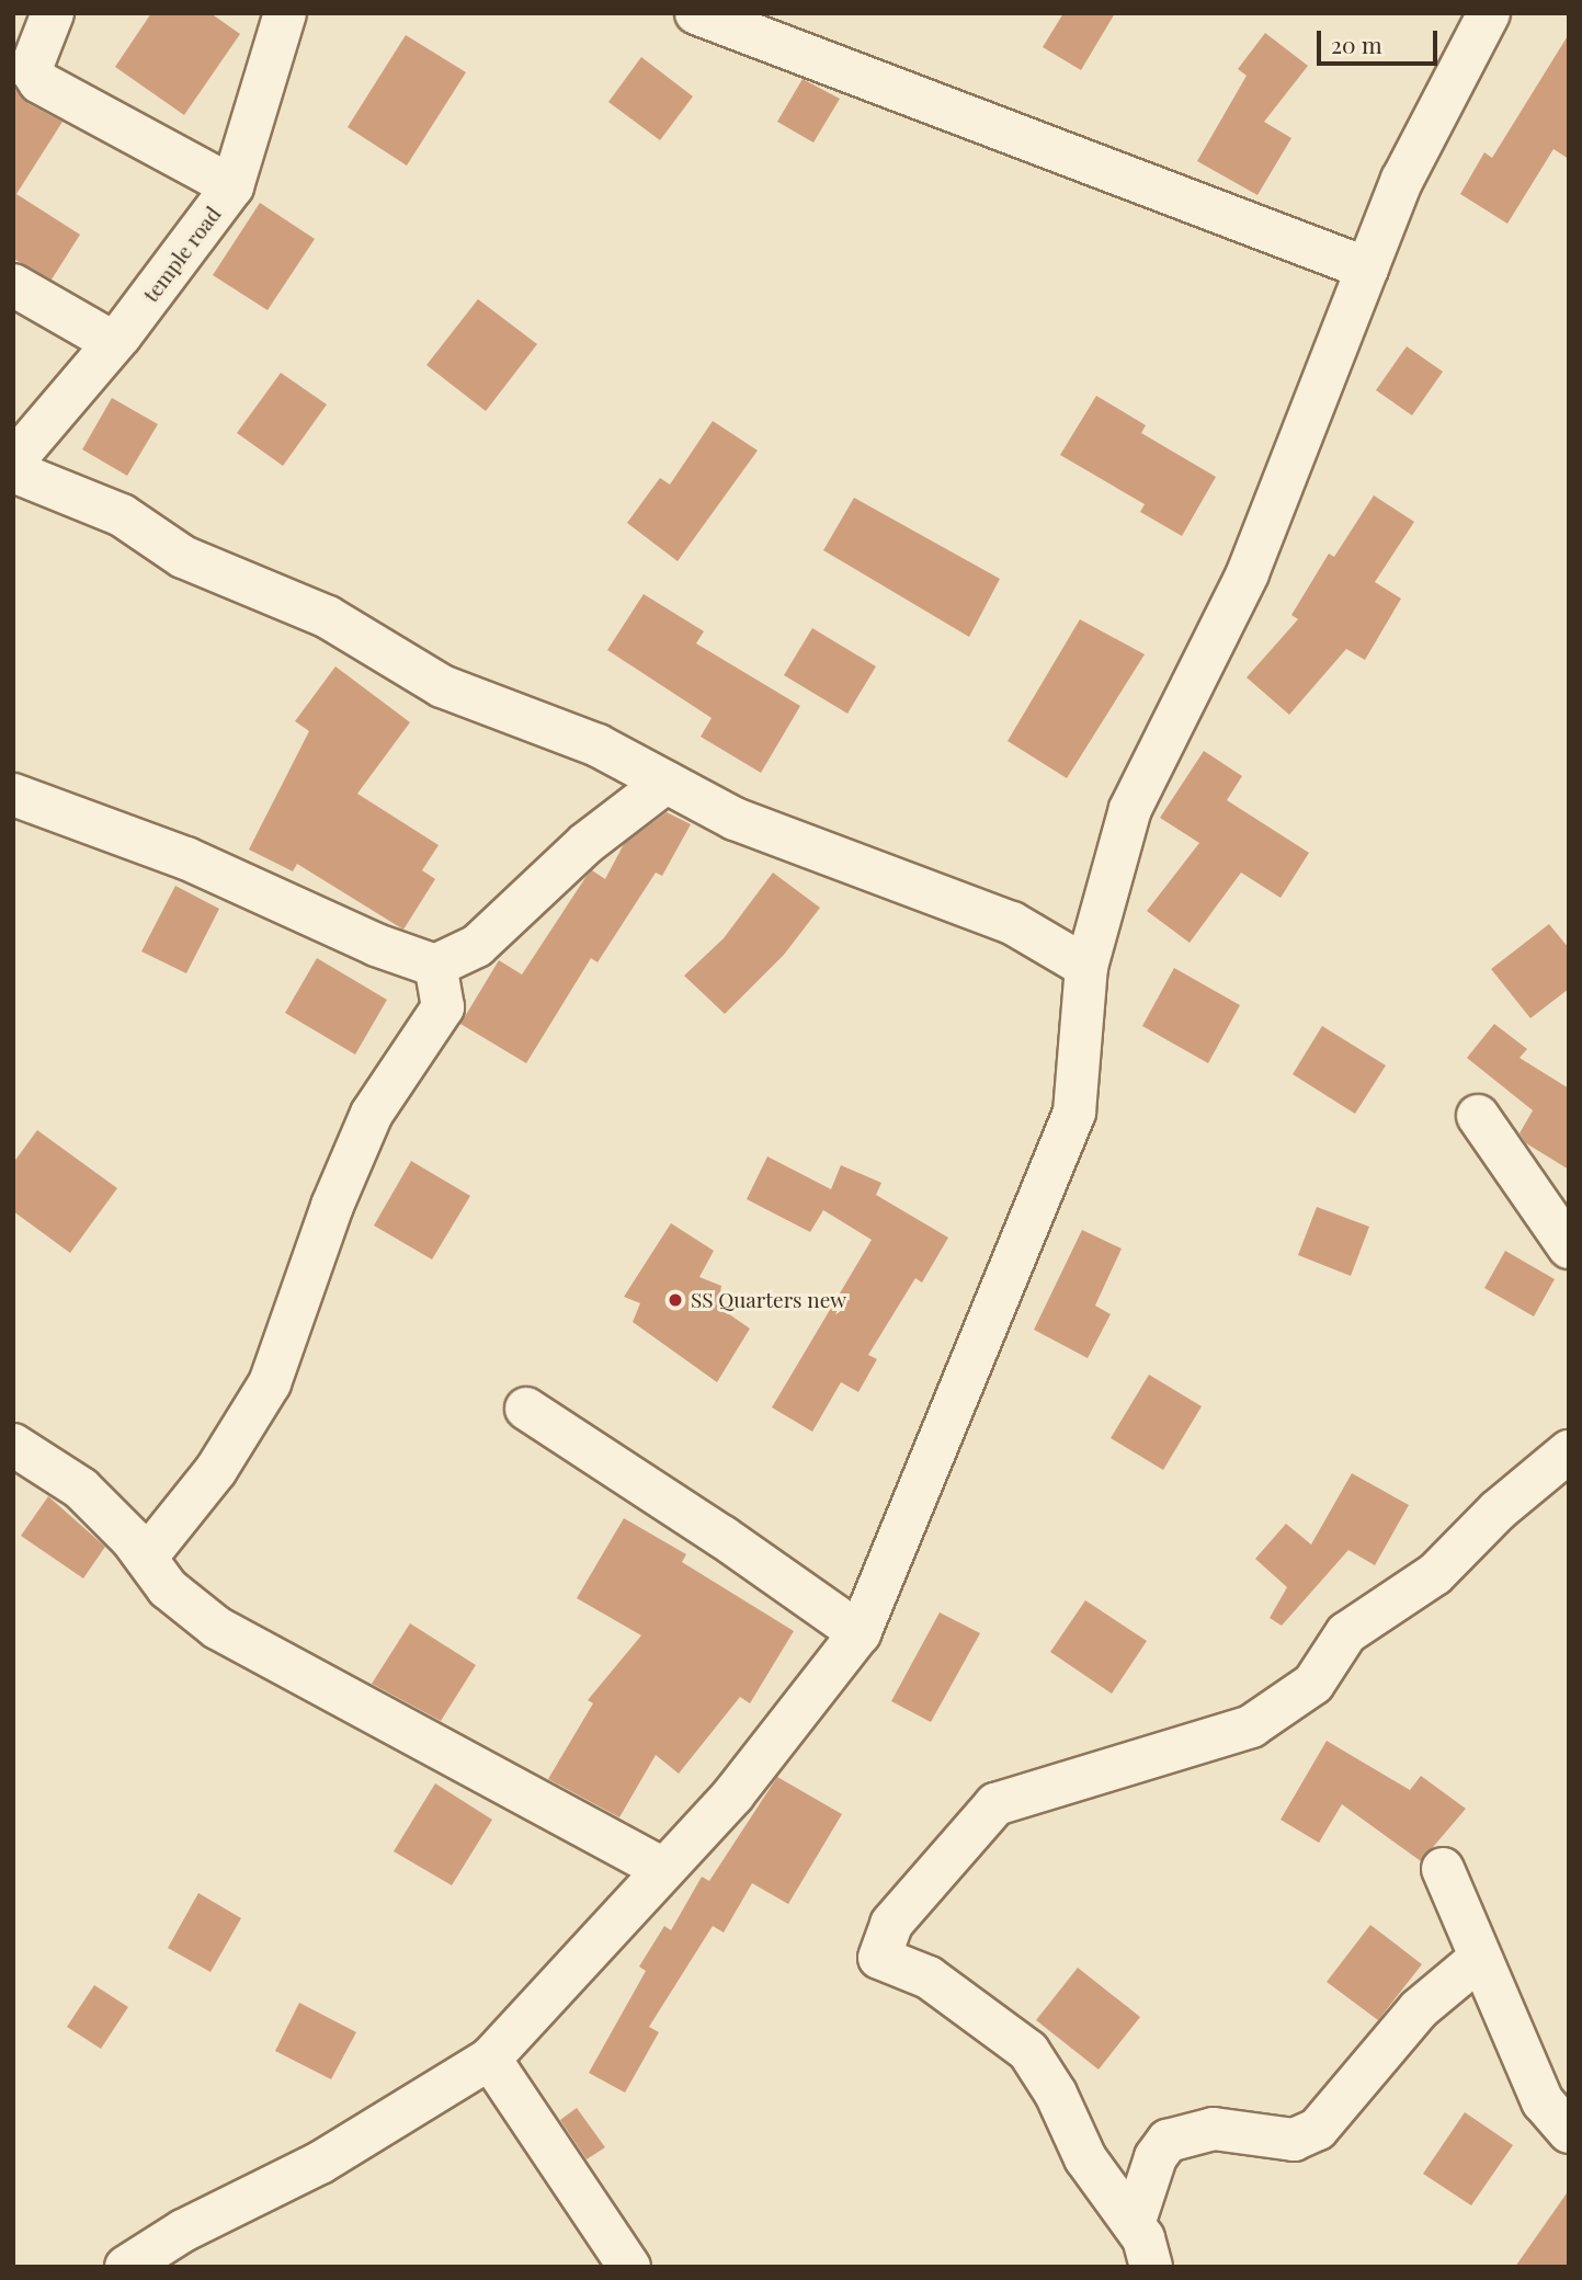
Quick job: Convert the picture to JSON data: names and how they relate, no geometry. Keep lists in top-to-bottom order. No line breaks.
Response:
{"streets":{"street":["temple road"]},"places":["SS Quarters new"],"scale_bar":"20 m"}
